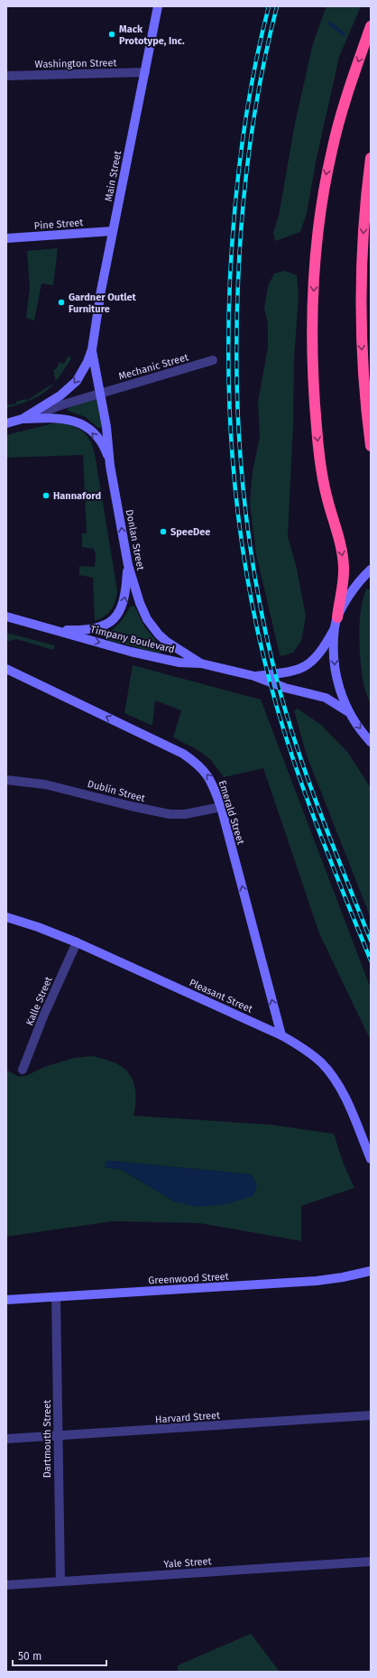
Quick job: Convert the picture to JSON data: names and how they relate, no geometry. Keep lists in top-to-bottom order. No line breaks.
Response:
{"streets":{"main road":["Main Street","Pine Street","Donlan Street","Timpany Boulevard","Emerald Street","Pleasant Street","Greenwood Street"],"street":["Washington Street","Mechanic Street","Dublin Street","Kalle Street","Harvard Street","Dartmouth Street","Yale Street"]},"crossings":[["Washington Street","Main Street"],["Main Street","Pine Street"],["Main Street","Mechanic Street"],["Main Street","Donlan Street"],["Mechanic Street","Donlan Street"],["Donlan Street","Timpany Boulevard"],["Dublin Street","Emerald Street"],["Emerald Street","Pleasant Street"],["Pleasant Street","Kalle Street"],["Greenwood Street","Dartmouth Street"],["Harvard Street","Dartmouth Street"],["Dartmouth Street","Yale Street"]],"one_way":["Emerald Street"],"places":["Mack Prototype, Inc.","Gardner Outlet Furniture","Hannaford","SpeeDee"],"scale_bar":"50 m"}
